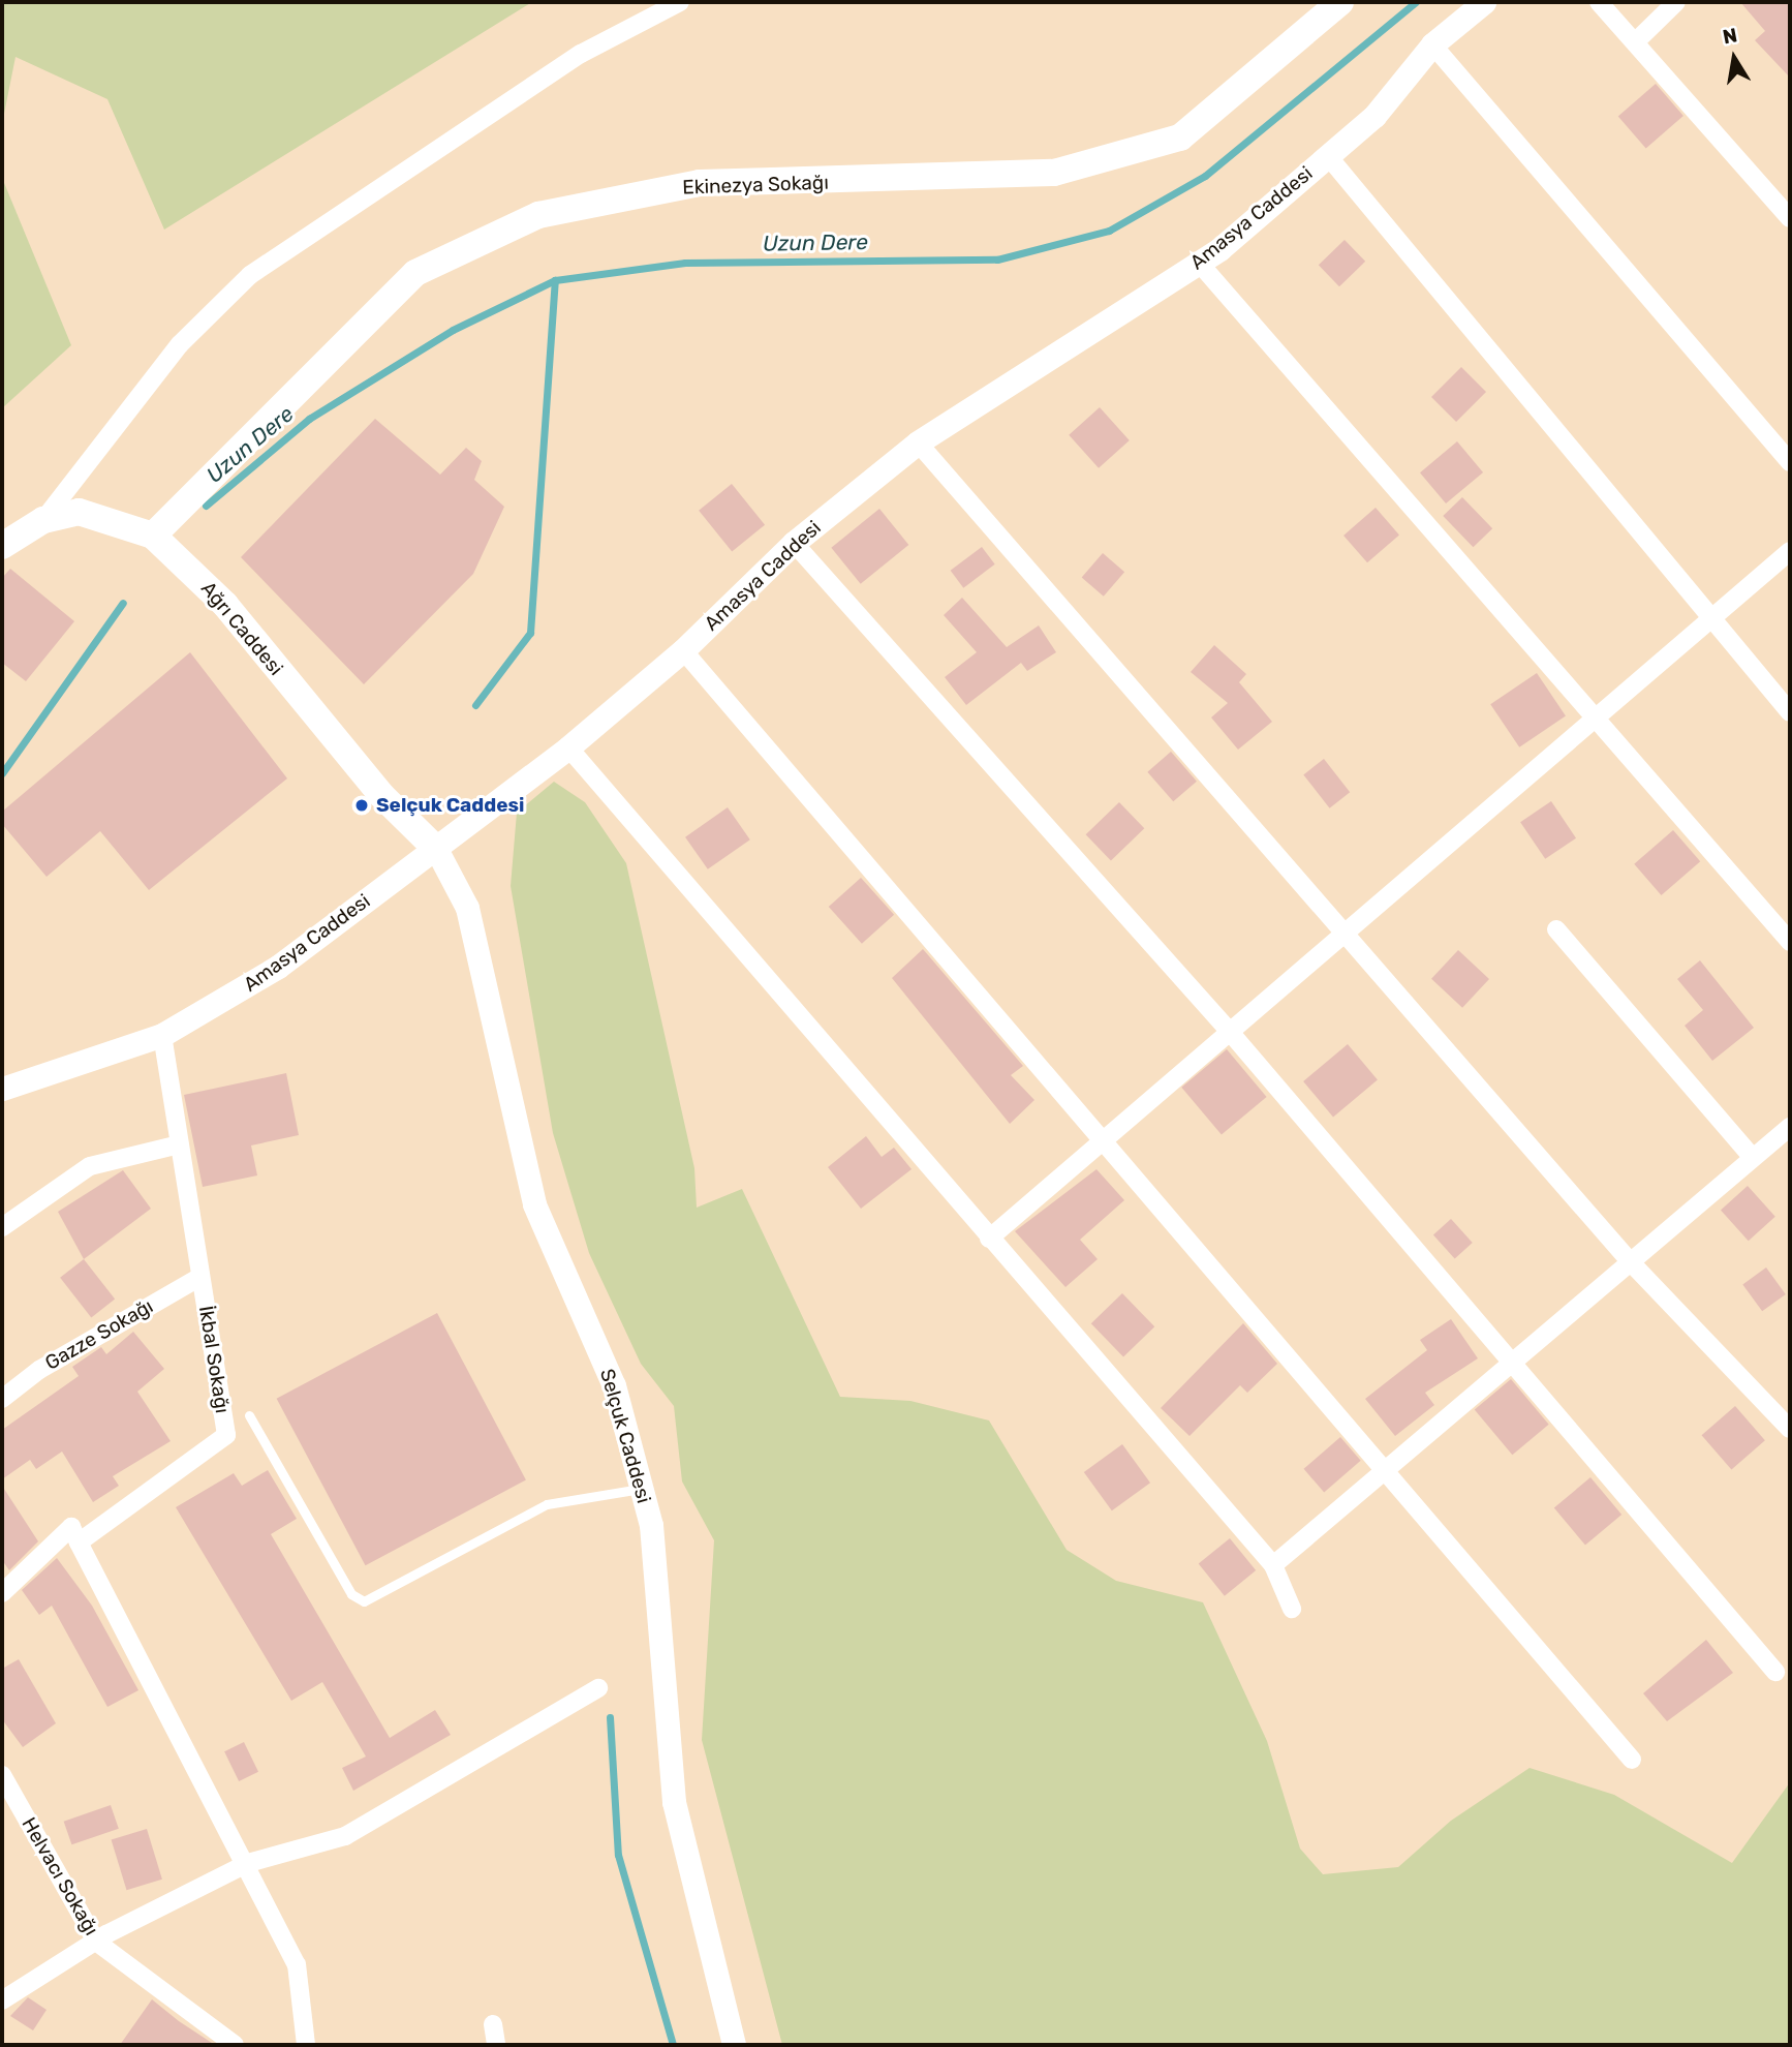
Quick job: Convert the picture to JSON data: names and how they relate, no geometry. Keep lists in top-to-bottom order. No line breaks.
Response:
{"streets":{"main road":["Ekinezya Sokağı","Ağrı Caddesi"],"street":["Amasya Caddesi","Gazze Sokağı","İkbal Sokağı","Selçuk Caddesi","Helvacı Sokağı"]},"crossings":[["Ekinezya Sokağı","Ağrı Caddesi"],["Amasya Caddesi","Ağrı Caddesi"],["Amasya Caddesi","İkbal Sokağı"],["Amasya Caddesi","Selçuk Caddesi"],["Ağrı Caddesi","Selçuk Caddesi"],["Gazze Sokağı","İkbal Sokağı"]],"water":["Uzun Dere"],"places":["Selçuk Caddesi"],"north":"top"}
